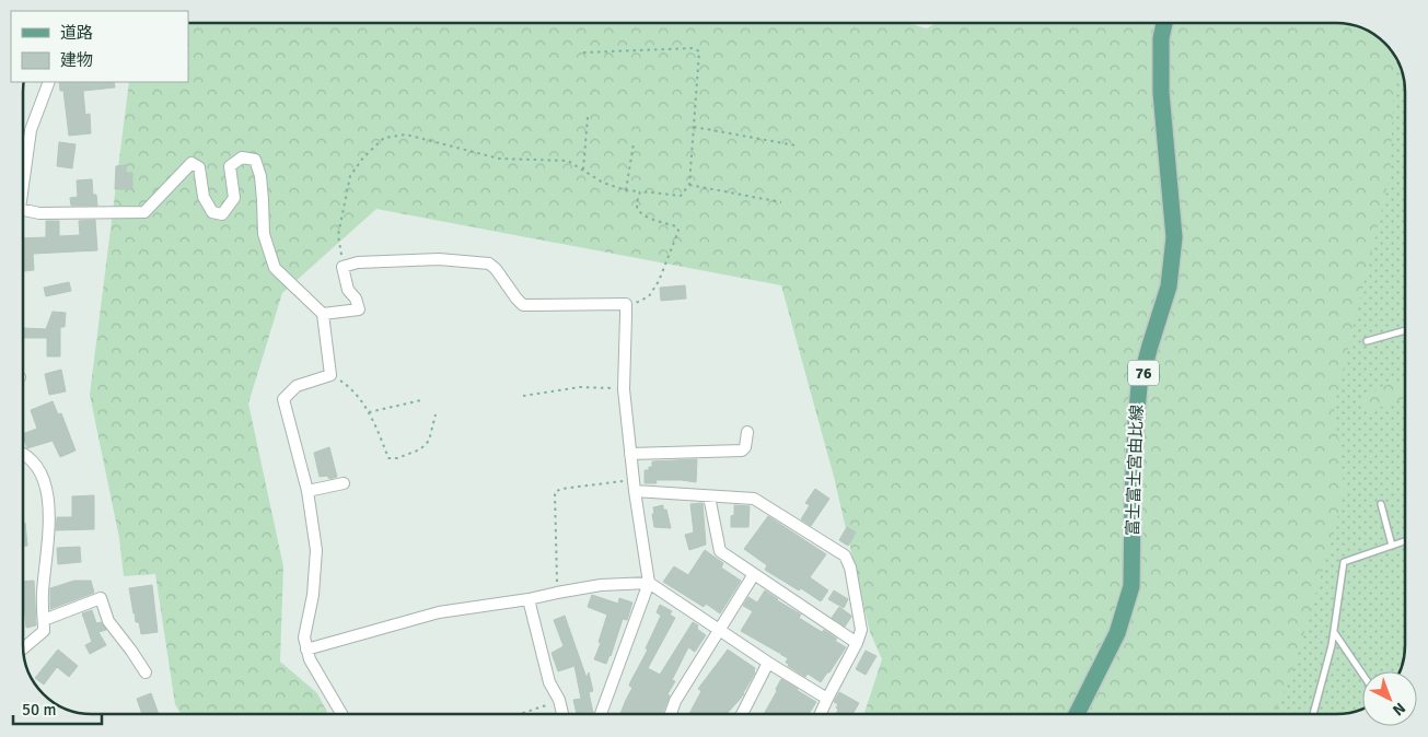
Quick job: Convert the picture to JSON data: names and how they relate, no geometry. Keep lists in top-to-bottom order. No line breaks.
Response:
{"streets":{"main road":["76","富士富士宮由比線"]},"legend":["道路","建物"],"scale_bar":"50 m","north":"bottom right"}
